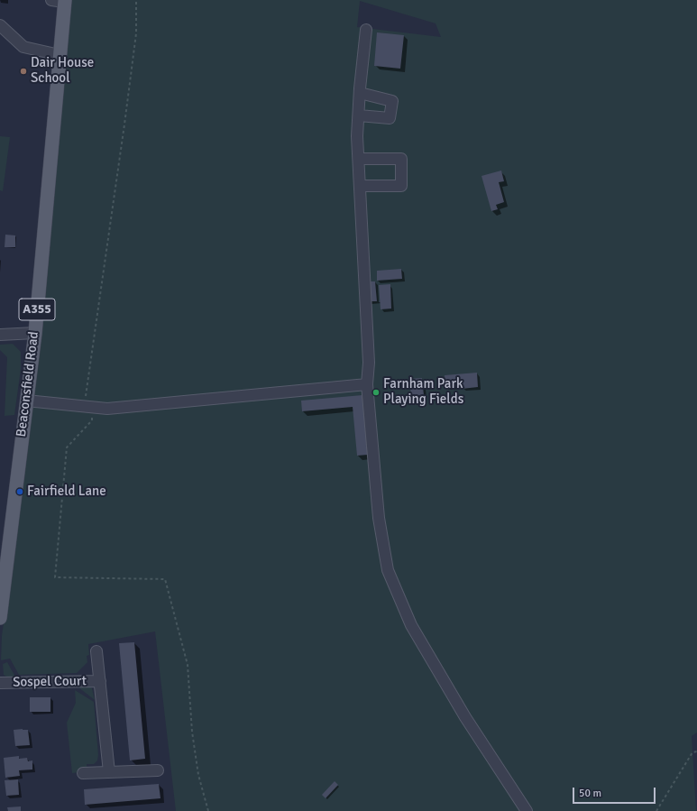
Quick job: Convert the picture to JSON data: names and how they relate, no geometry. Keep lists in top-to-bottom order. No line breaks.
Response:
{"streets":{"main road":["A355","Beaconsfield Road"],"street":["Sospel Court"]},"places":["Dair House School","Farnham Park Playing Fields","Fairfield Lane"],"scale_bar":"50 m"}
